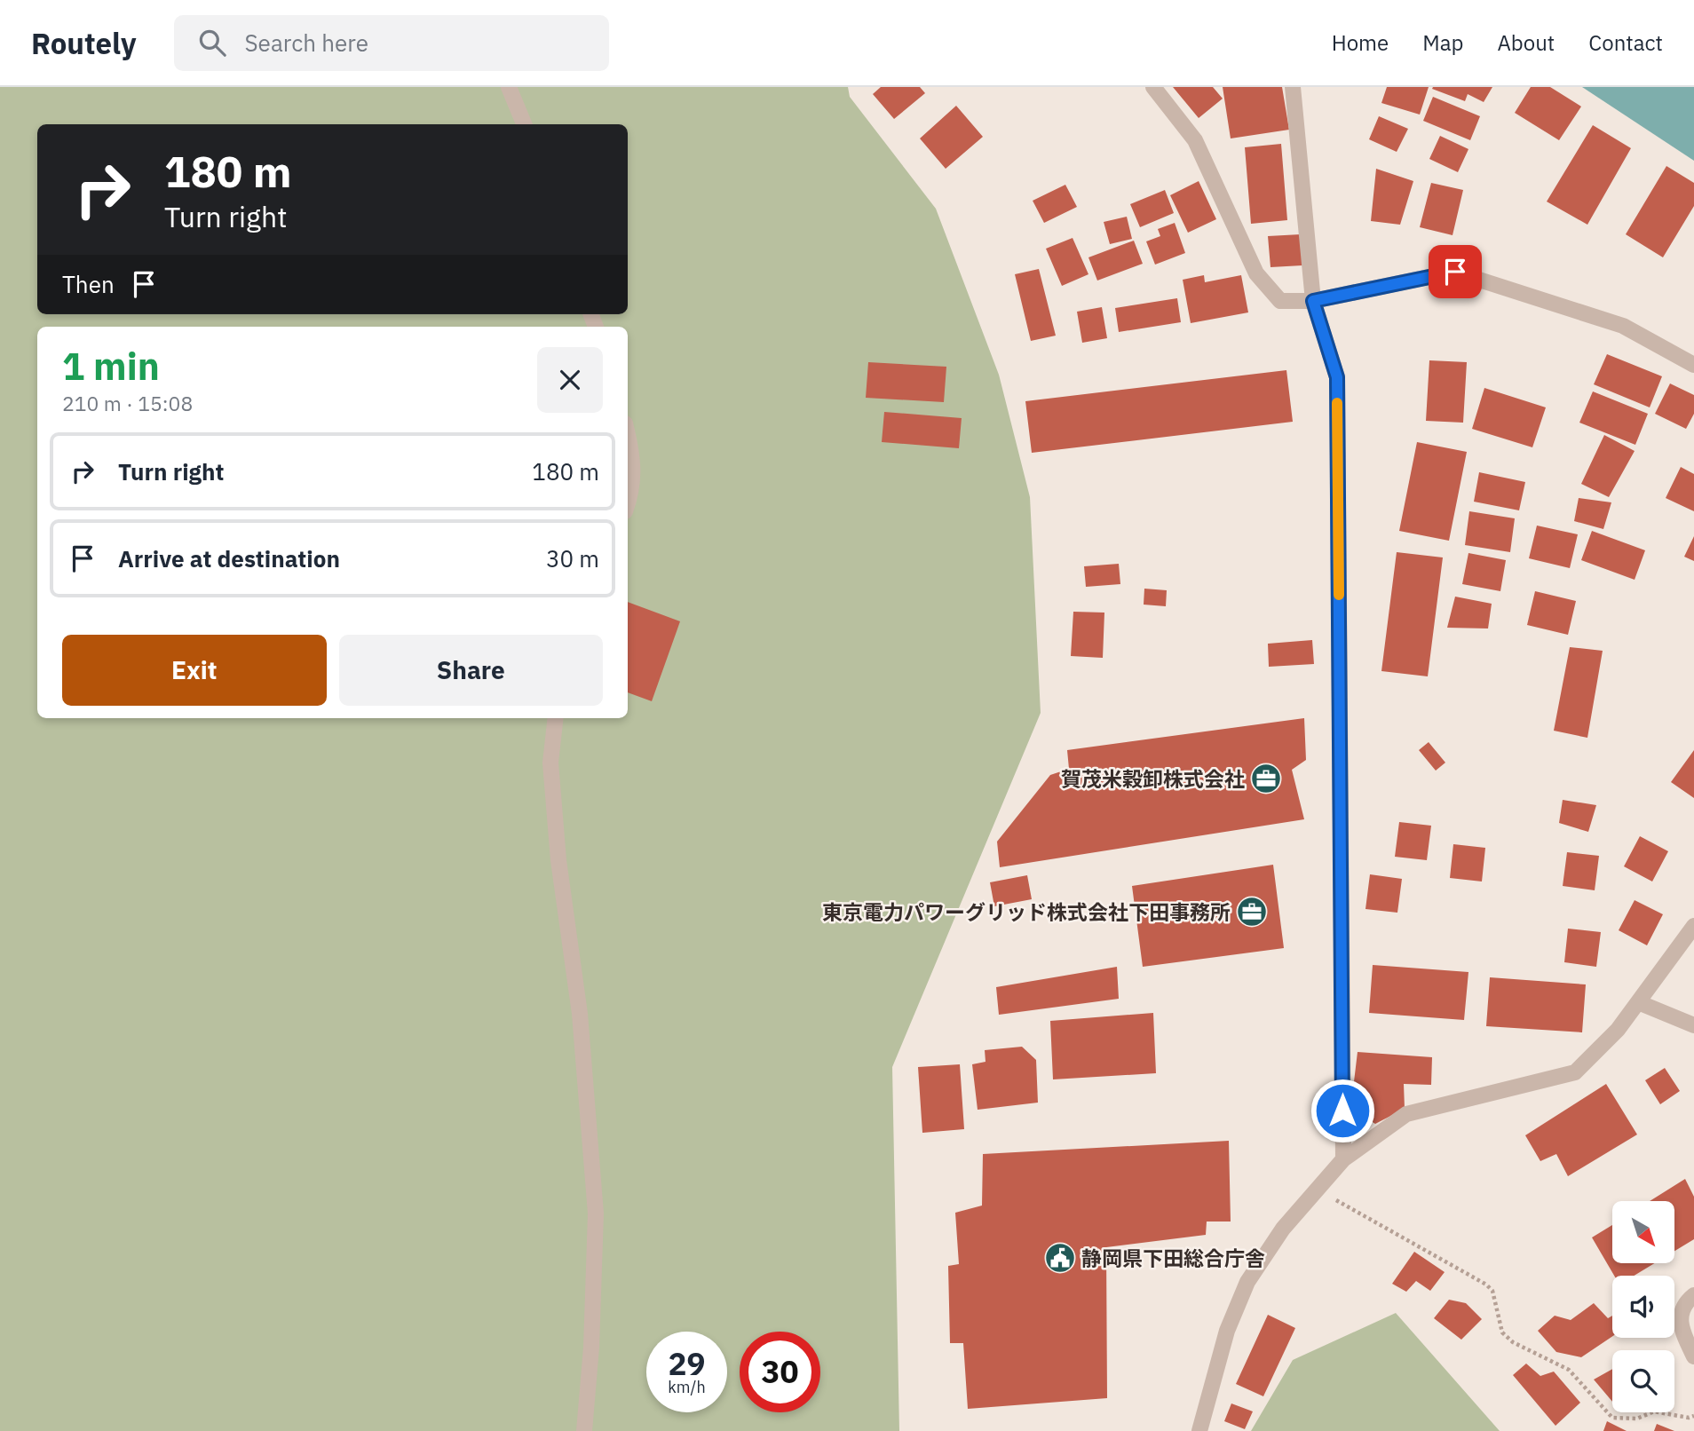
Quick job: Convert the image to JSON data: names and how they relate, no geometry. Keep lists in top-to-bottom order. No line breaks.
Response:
{"places":{"office":["賀茂米穀卸株式会社","東京電力パワーグリッド株式会社下田事務所"],"public building":["静岡県下田総合庁舎"]},"north":"bottom right","page":{"header":"Routely","search":"Search here","nav":["Home","Map","About","Contact"],"turn":["180 m","Turn right"],"then":"Then","heading":["1 min","210 m · 15:08"],"list":[{"name":"Turn right","value":"180 m"},{"name":"Arrive at destination","value":"30 m"}],"buttons":["Exit","Share"],"speed":"29 km/h","limit":"30"}}
